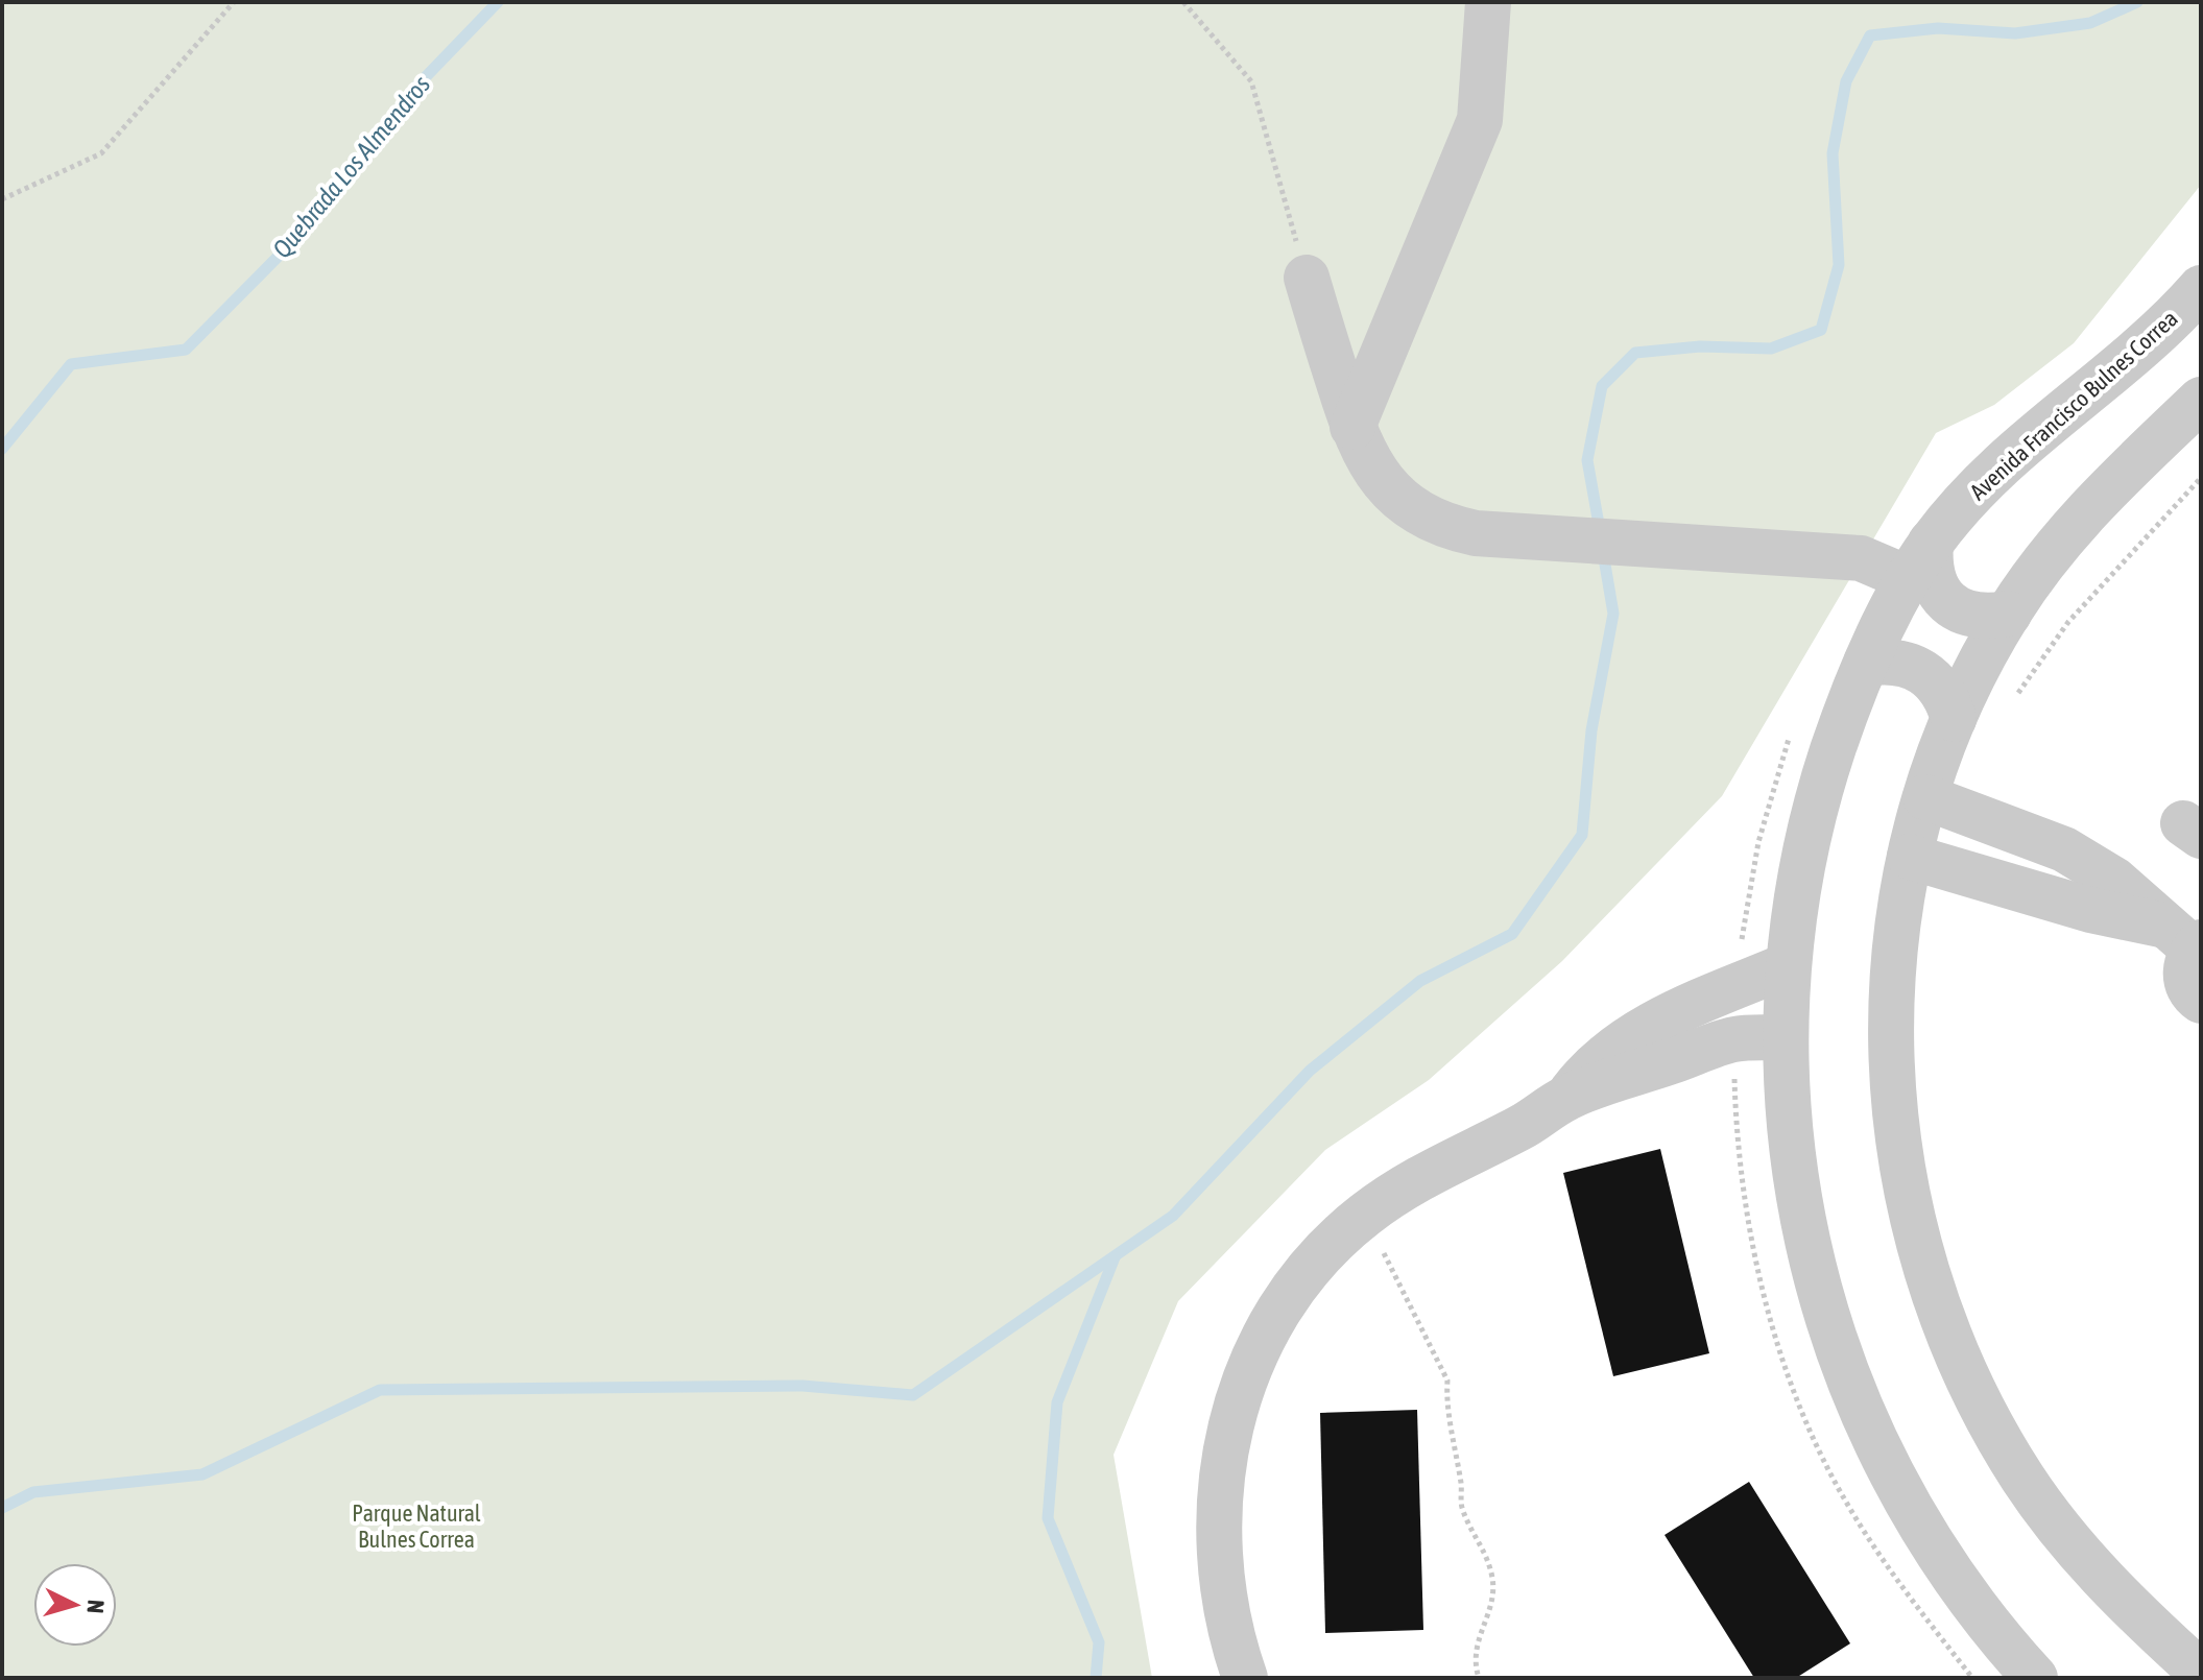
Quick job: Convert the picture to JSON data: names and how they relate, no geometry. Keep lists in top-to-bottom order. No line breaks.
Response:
{"streets":{"street":["Avenida Francisco Bulnes Correa"]},"water":["Quebrada Los Almendros"],"parks":["Parque Natural Bulnes Correa"],"north":"right"}
